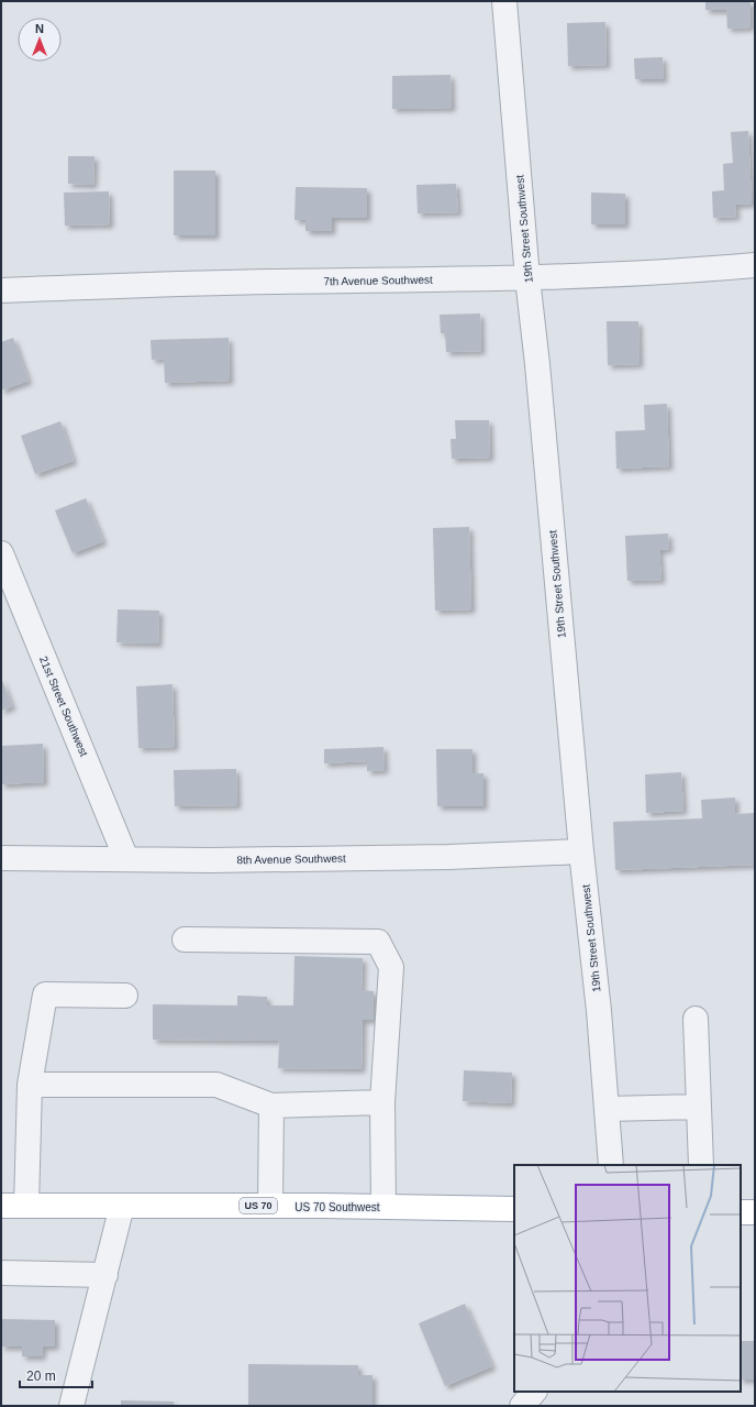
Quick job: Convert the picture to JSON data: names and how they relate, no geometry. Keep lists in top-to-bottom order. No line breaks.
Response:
{"streets":{"main road":["US 70","US 70 Southwest"],"street":["19th Street Southwest","7th Avenue Southwest","21st Street Southwest","8th Avenue Southwest"]},"crossings":[["19th Street Southwest","7th Avenue Southwest"],["19th Street Southwest","8th Avenue Southwest"],["21st Street Southwest","8th Avenue Southwest"]],"scale_bar":"20 m","north":"top"}
